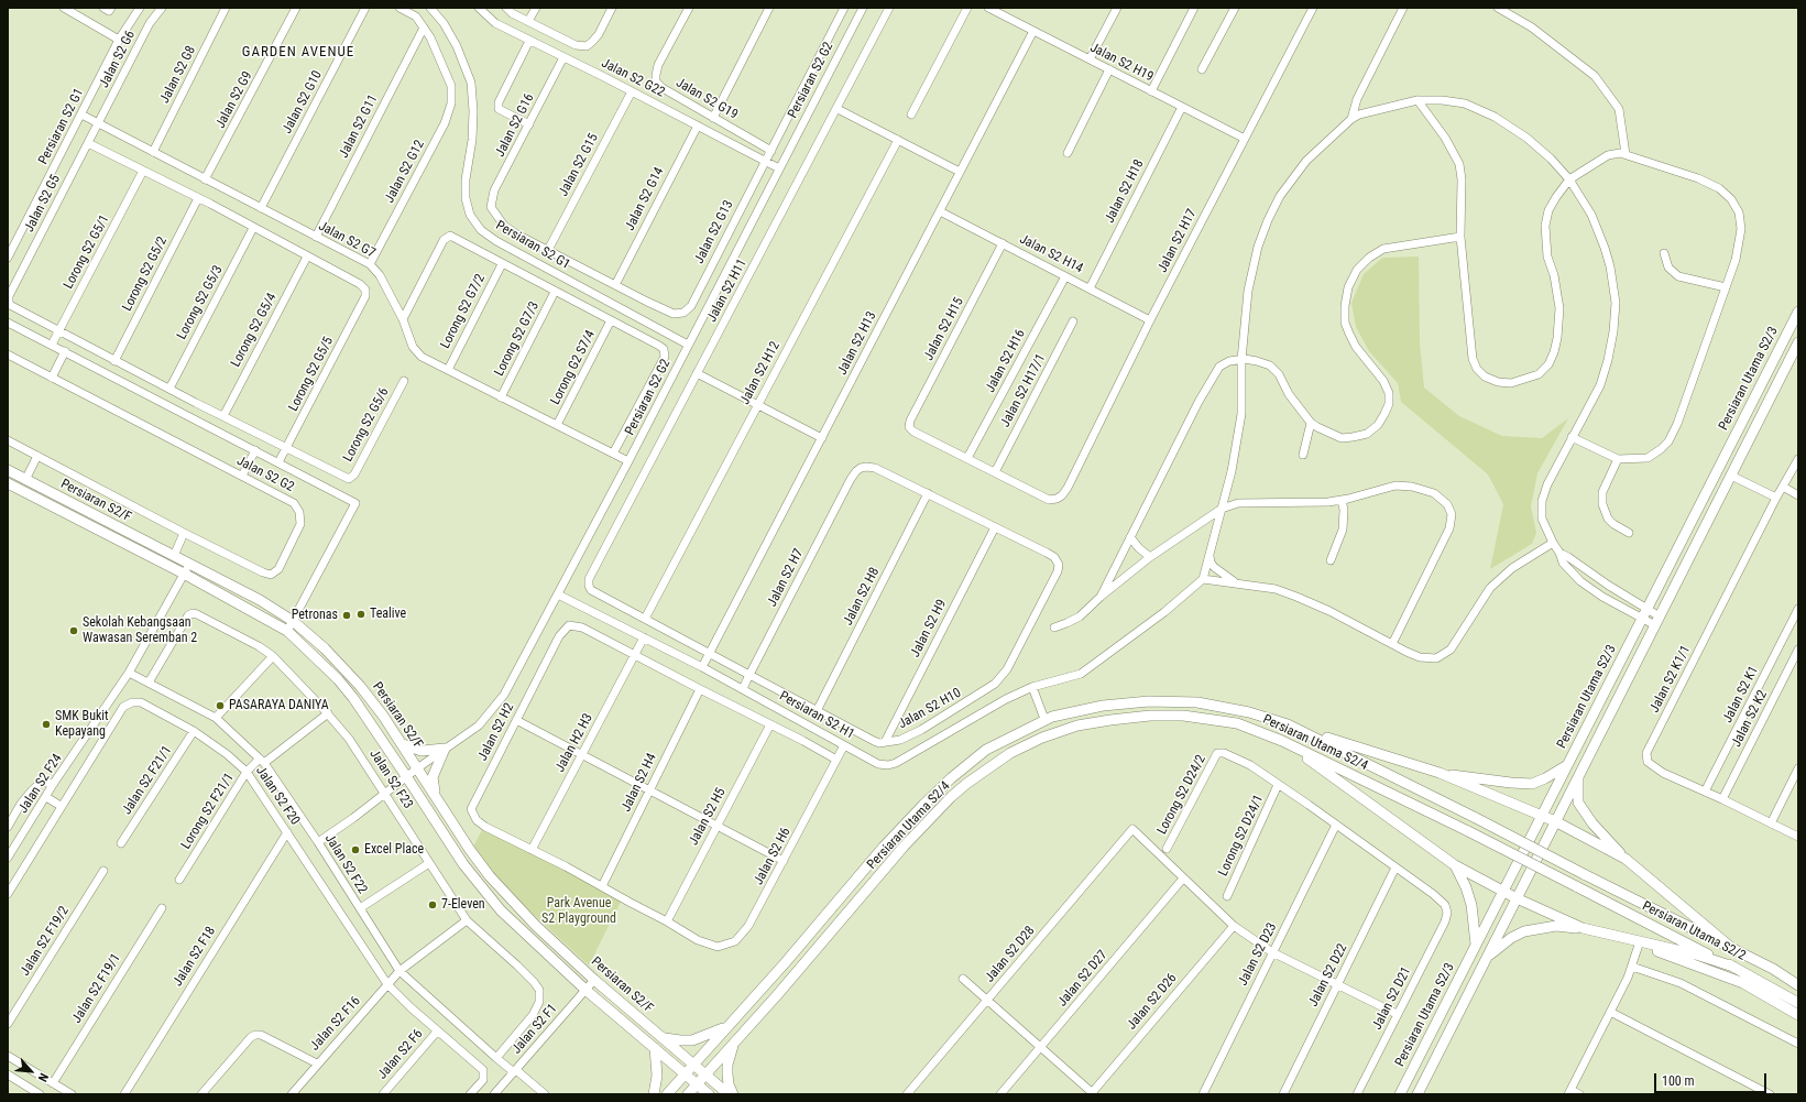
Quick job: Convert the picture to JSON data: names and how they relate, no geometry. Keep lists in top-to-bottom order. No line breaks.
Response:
{"streets":{"main road":["Persiaran Utama S2/3","Persiaran S2/F","Persiaran Utama S2/4","Persiaran Utama S2/2"],"street":["Jalan S2 G6","Jalan S2 H19","Jalan S2 G8","Jalan S2 G22","Persiaran S2 G2","Jalan S2 G19","Jalan S2 G9","Jalan S2 G10","Jalan S2 G16","Persiaran S2 G1","Jalan S2 G11","Jalan S2 G15","Jalan S2 G12","Jalan S2 H18","Jalan S2 G14","Jalan S2 G5","Jalan S2 G13","Jalan S2 G7","Jalan S2 H17","Lorong S2 G5/1","Jalan S2 H14","Lorong S2 G5/2","Jalan S2 H11","Lorong S2 G5/3","Lorong S2 G7/2","Jalan S2 H15","Lorong S2 G5/4","Lorong S2 G7/3","Jalan S2 H13","Jalan S2 H16","Lorong G2 S7/4","Jalan S2 H12","Lorong S2 G5/5","Jalan S2 H17/1","Lorong S2 G5/6","Jalan S2 G2","Jalan S2 H7","Jalan S2 H8","Jalan S2 H9","Jalan S2 K1/1","Jalan S2 K1","Jalan S2 H10","Persiaran S2 H1","Jalan S2 K2","Jalan S2 H2","Jalan H2 H3","Jalan S2 F23","Jalan S2 F21/1","Jalan S2 H4","Jalan S2 F24","Lorong S2 D24/2","Jalan S2 F20","Lorong S2 F21/1","Jalan S2 H5","Lorong S2 D24/1","Jalan S2 H6","Jalan S2 F22","Jalan S2 F19/2","Jalan S2 D28","Jalan S2 D23","Jalan S2 F18","Jalan S2 D22","Jalan S2 D27","Jalan S2 F19/1","Jalan S2 D21","Jalan S2 D26","Jalan S2 F16","Jalan S2 F1","Jalan S2 F6"]},"crossings":[["Jalan S2 G6","Jalan S2 G5"],["Jalan S2 G6","Jalan S2 G7"],["Jalan S2 H19","Jalan S2 H18"],["Jalan S2 H19","Jalan S2 H17"],["Jalan S2 H19","Jalan S2 H13"],["Jalan S2 G8","Jalan S2 G7"],["Jalan S2 G22","Persiaran S2 G2"],["Jalan S2 G22","Jalan S2 G16"],["Jalan S2 G22","Jalan S2 G15"],["Jalan S2 G22","Jalan S2 G14"],["Jalan S2 G22","Jalan S2 G13"],["Persiaran S2 G2","Persiaran S2 G1"],["Persiaran S2 G2","Jalan S2 G7"],["Persiaran S2 G2","Persiaran S2/F"],["Persiaran S2 G2","Persiaran S2 H1"],["Persiaran S2 G2","Jalan S2 F23"],["Persiaran S2 G2","Jalan S2 F22"],["Jalan S2 G19","Jalan S2 G13"],["Jalan S2 G9","Jalan S2 G7"],["Jalan S2 G10","Jalan S2 G7"],["Jalan S2 G16","Jalan S2 G15"],["Persiaran S2 G1","Jalan S2 G7"],["Jalan S2 G11","Jalan S2 G12"],["Jalan S2 G11","Jalan S2 G7"],["Jalan S2 G12","Jalan S2 G7"],["Jalan S2 H18","Jalan S2 H14"],["Jalan S2 G14","Jalan S2 G13"],["Jalan S2 G5","Jalan S2 G7"],["Jalan S2 G5","Lorong S2 G5/1"],["Jalan S2 G7","Lorong S2 G7/2"],["Jalan S2 G7","Lorong S2 G7/3"],["Jalan S2 G7","Lorong G2 S7/4"],["Jalan S2 H17","Jalan S2 H14"],["Jalan S2 H17","Jalan S2 H17/1"],["Jalan S2 H14","Jalan S2 H15"],["Jalan S2 H14","Jalan S2 H13"],["Jalan S2 H14","Jalan S2 H16"],["Jalan S2 H11","Jalan S2 H10"],["Jalan S2 H15","Jalan S2 H16"],["Lorong S2 G5/4","Lorong S2 G5/5"],["Jalan S2 H13","Jalan S2 H10"],["Jalan S2 H13","Persiaran S2 H1"],["Jalan S2 H12","Jalan S2 H10"],["Lorong S2 G5/5","Lorong S2 G5/6"],["Persiaran S2/F","Persiaran Utama S2/4"],["Persiaran S2/F","Jalan S2 F24"],["Persiaran S2/F","Jalan S2 F1"],["Jalan S2 H7","Jalan S2 H10"],["Jalan S2 H7","Persiaran S2 H1"],["Jalan S2 H8","Jalan S2 H10"],["Jalan S2 H9","Jalan S2 H10"],["Jalan S2 K1/1","Jalan S2 K1"],["Jalan S2 K1/1","Jalan S2 K2"],["Persiaran S2 H1","Jalan H2 H3"],["Persiaran S2 H1","Jalan S2 H6"],["Jalan S2 H2","Jalan H2 H3"],["Jalan S2 H2","Jalan S2 H6"],["Jalan H2 H3","Jalan S2 H6"],["Persiaran Utama S2/4","Persiaran Utama S2/2"],["Jalan S2 F23","Lorong S2 F21/1"],["Jalan S2 F23","Jalan S2 F22"],["Jalan S2 F23","Jalan S2 F16"],["Jalan S2 F21/1","Jalan S2 F20"],["Jalan S2 H4","Jalan S2 H6"],["Jalan S2 F24","Jalan S2 F22"],["Lorong S2 D24/2","Lorong S2 D24/1"],["Jalan S2 F20","Lorong S2 F21/1"],["Jalan S2 F20","Jalan S2 F18"],["Jalan S2 F20","Jalan S2 F16"],["Jalan S2 F20","Jalan S2 F6"],["Lorong S2 F21/1","Jalan S2 F22"],["Jalan S2 H5","Jalan S2 H6"],["Jalan S2 F22","Jalan S2 F16"],["Jalan S2 F22","Jalan S2 F1"],["Jalan S2 D28","Jalan S2 D27"],["Jalan S2 D22","Jalan S2 D21"]],"districts":["GARDEN AVENUE"],"parks":["Park Avenue S2 Playground"],"places":["Tealive","Petronas","Sekolah Kebangsaan Wawasan Seremban 2","PASARAYA DANIYA","SMK Bukit Kepayang","Excel Place","7-Eleven"],"scale_bar":"100 m","north":"bottom right"}
